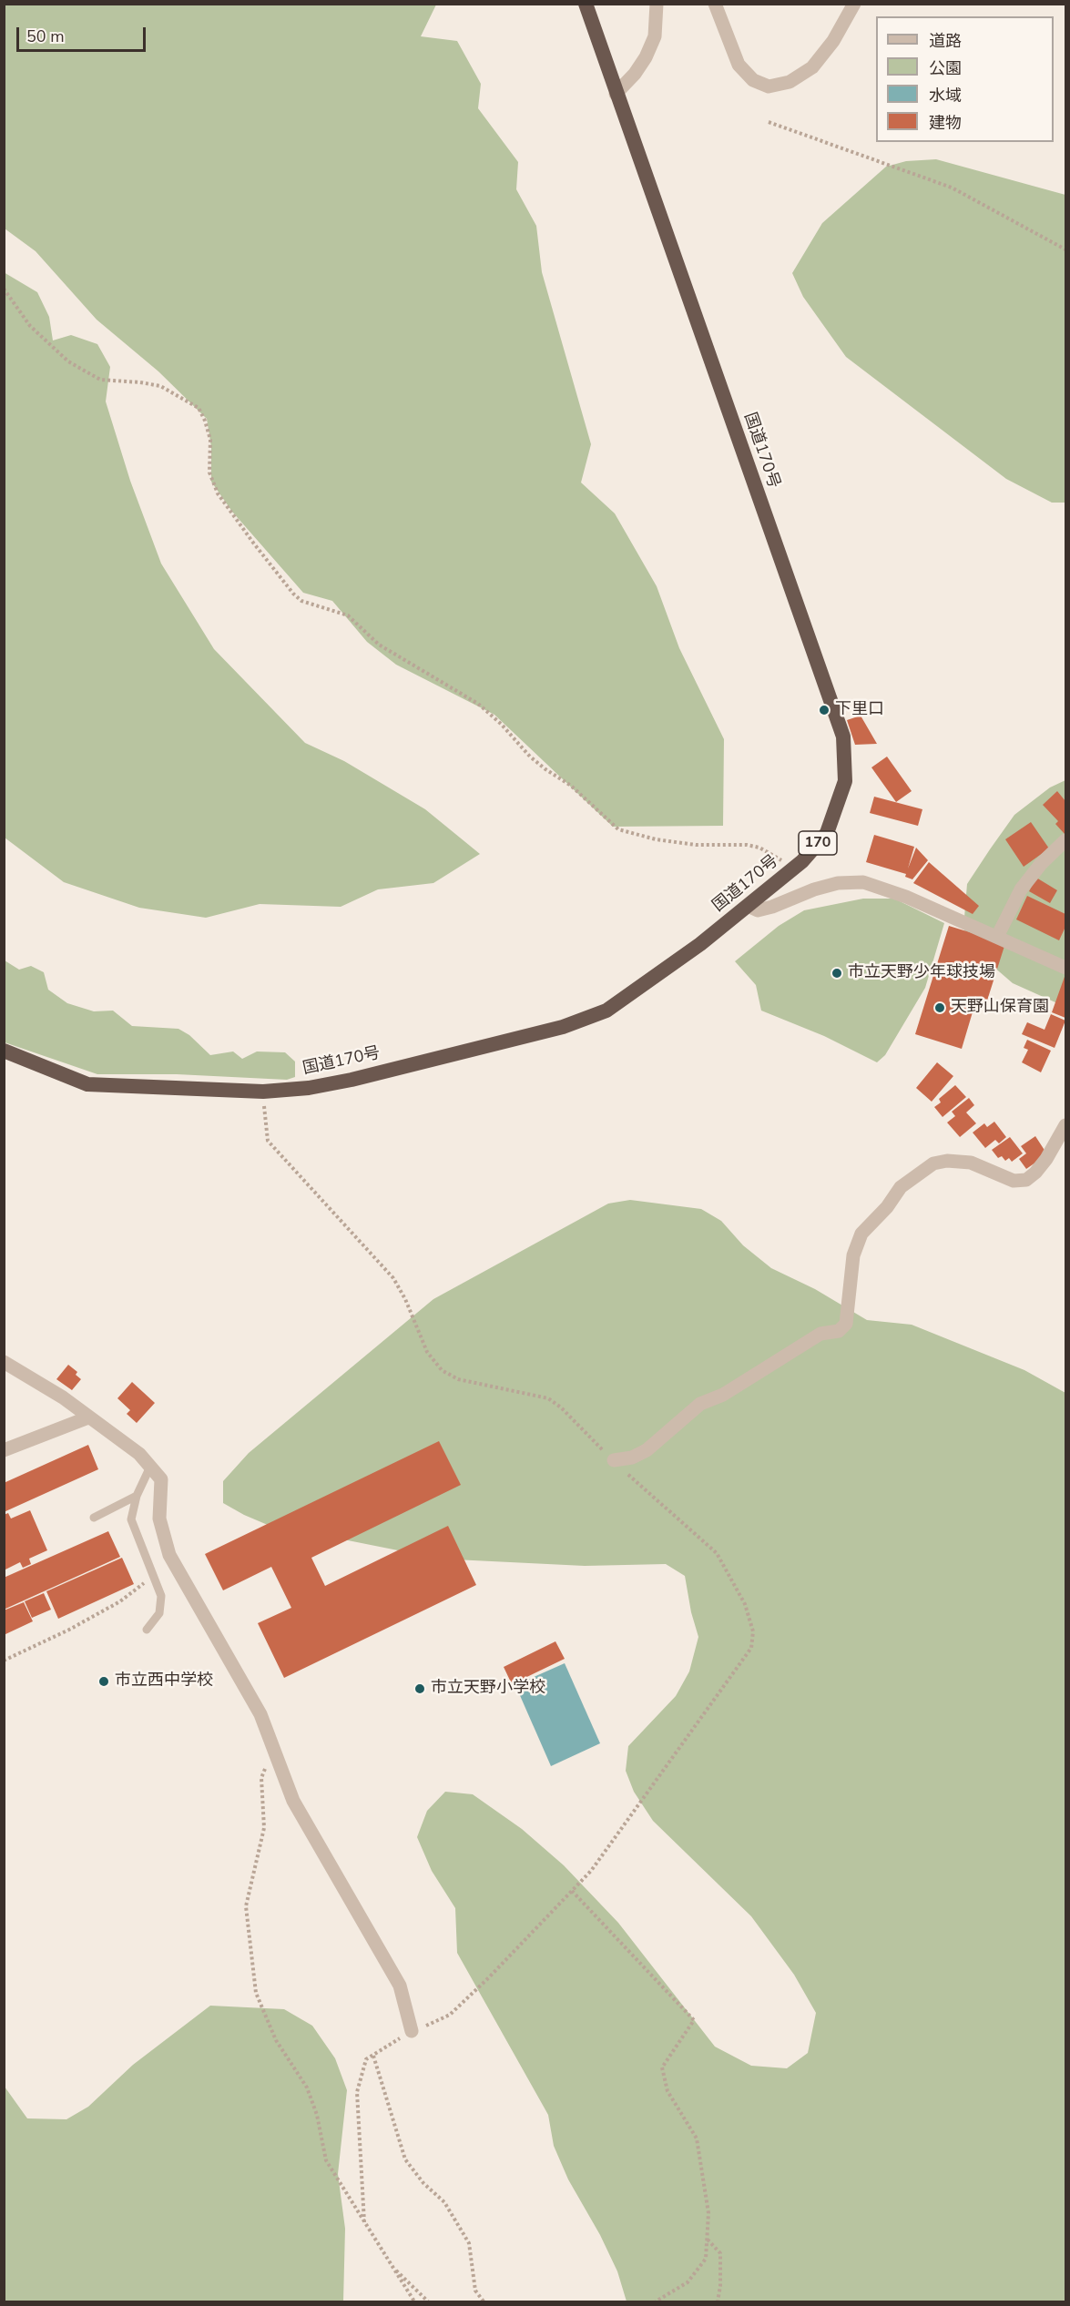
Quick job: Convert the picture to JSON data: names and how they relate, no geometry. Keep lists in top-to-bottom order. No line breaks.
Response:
{"streets":{"highway":["国道170号","170"]},"places":["下里口","市立天野少年球技場","天野山保育園","市立西中学校","市立天野小学校"],"legend":["道路","公園","水域","建物"],"scale_bar":"50 m"}
